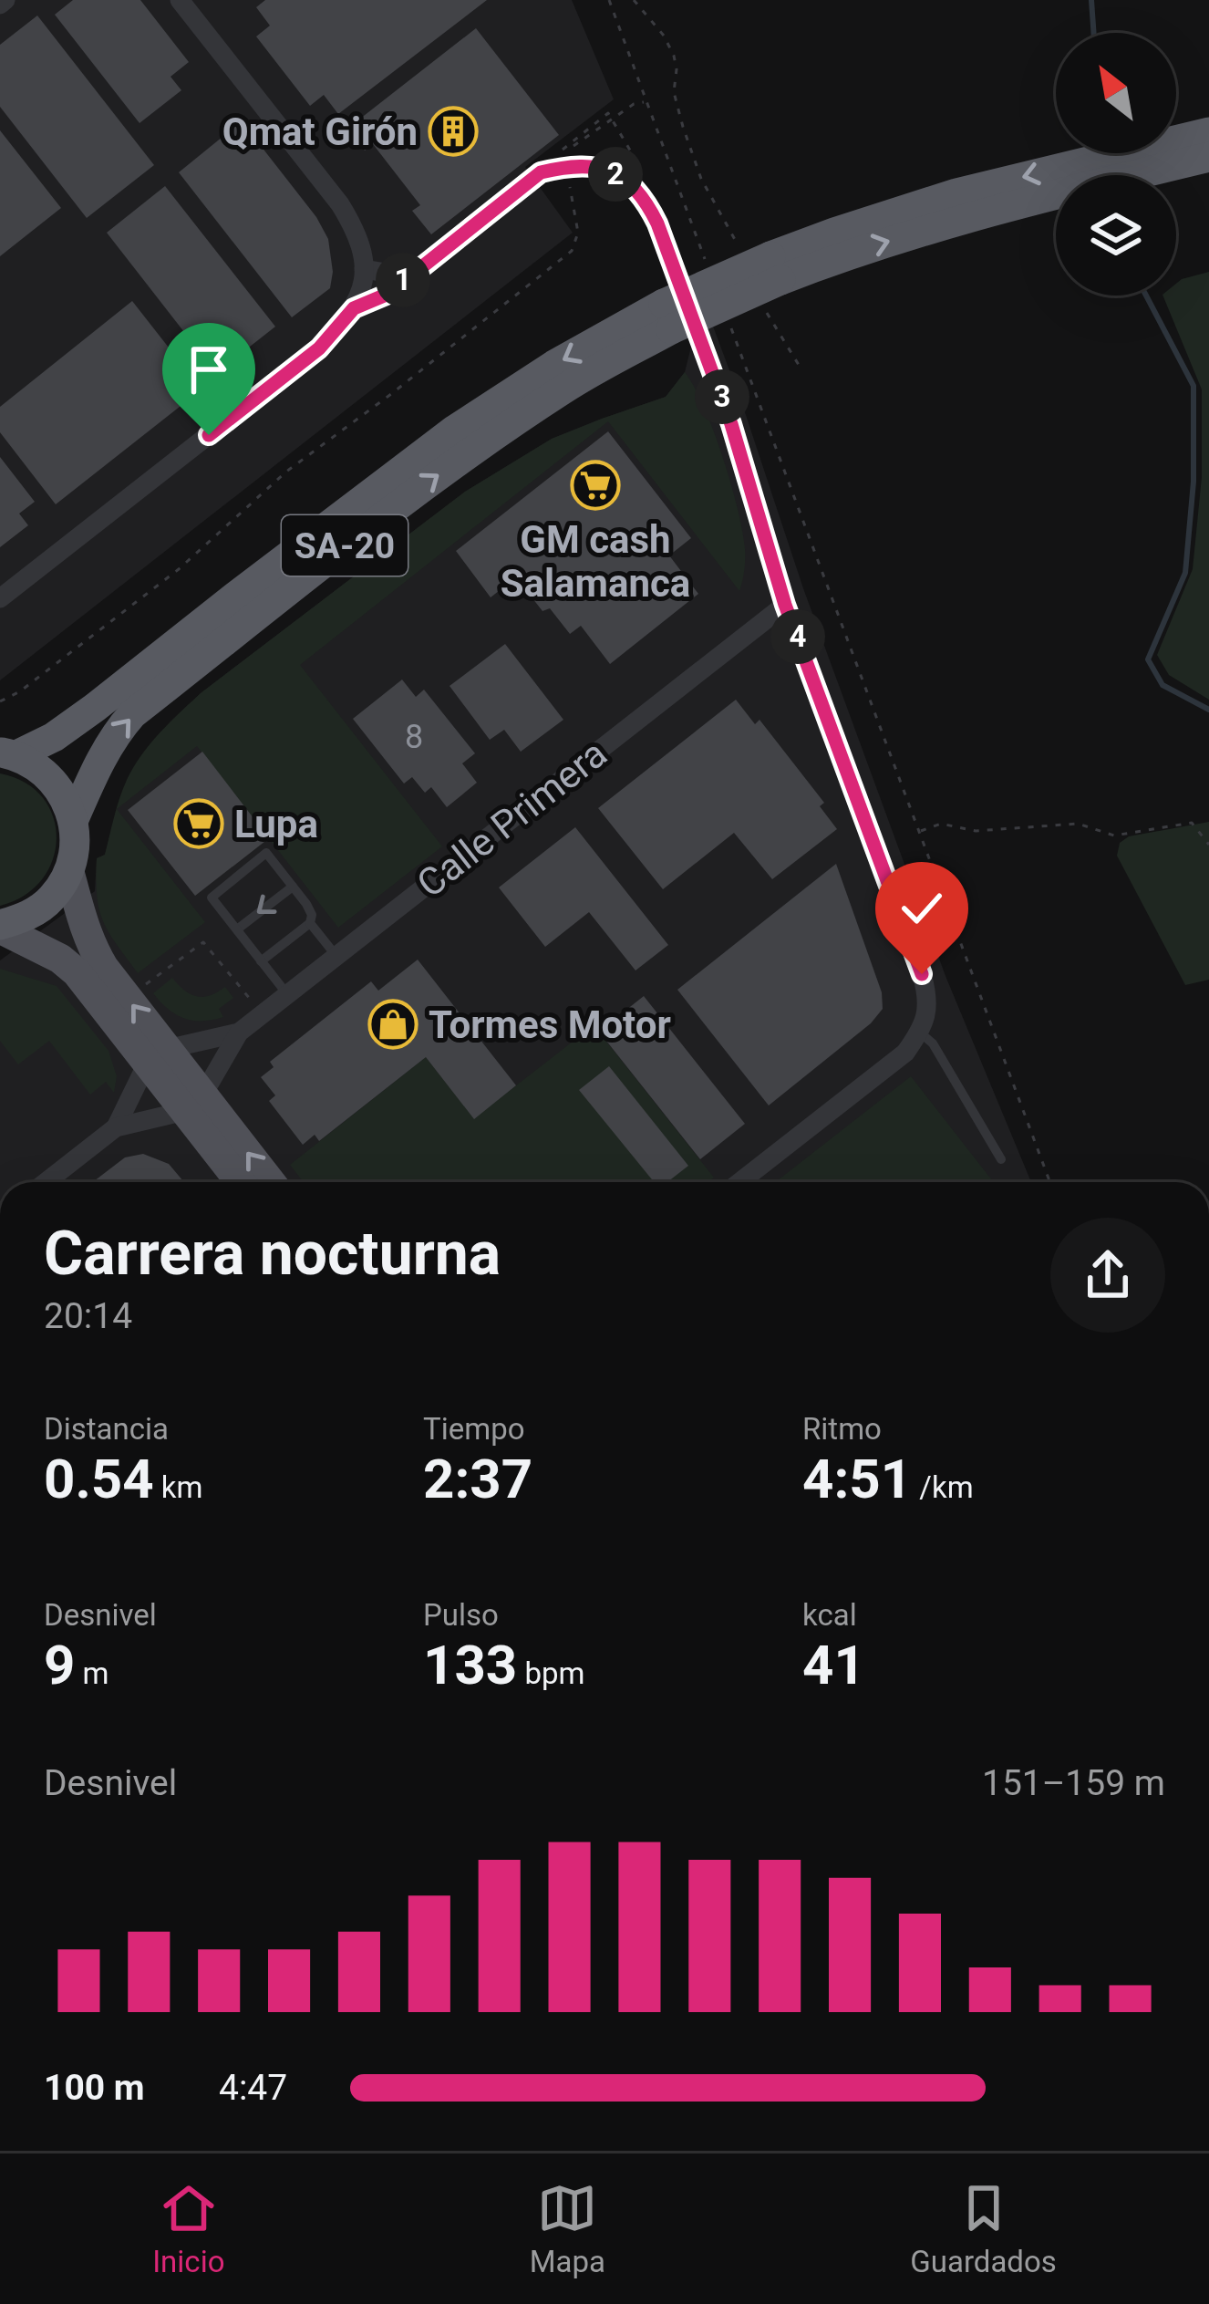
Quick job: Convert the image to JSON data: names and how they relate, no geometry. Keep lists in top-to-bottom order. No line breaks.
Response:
{"streets":{"highway":["SA-20"],"street":["Calle Primera"]},"places":{"building":["Qmat Girón"],"supermarket":["GM cash Salamanca","Lupa"],"shop":["Tormes Motor"]},"house_numbers":["8"],"north":"top left","page":{"pins":["2","1","3","4"],"heading":["Carrera nocturna","20:14"],"stats":[["Distancia","0.54 km"],["Tiempo","2:37"],["Ritmo","4:51 /km"],["Desnivel","9 m"],["Pulso","133 bpm"],["kcal","41"]],"chart":["Desnivel","151–159 m"],"list":[{"name":"100 m","note":"4:47"}],"tabs":["Inicio","Mapa","Guardados"]}}
